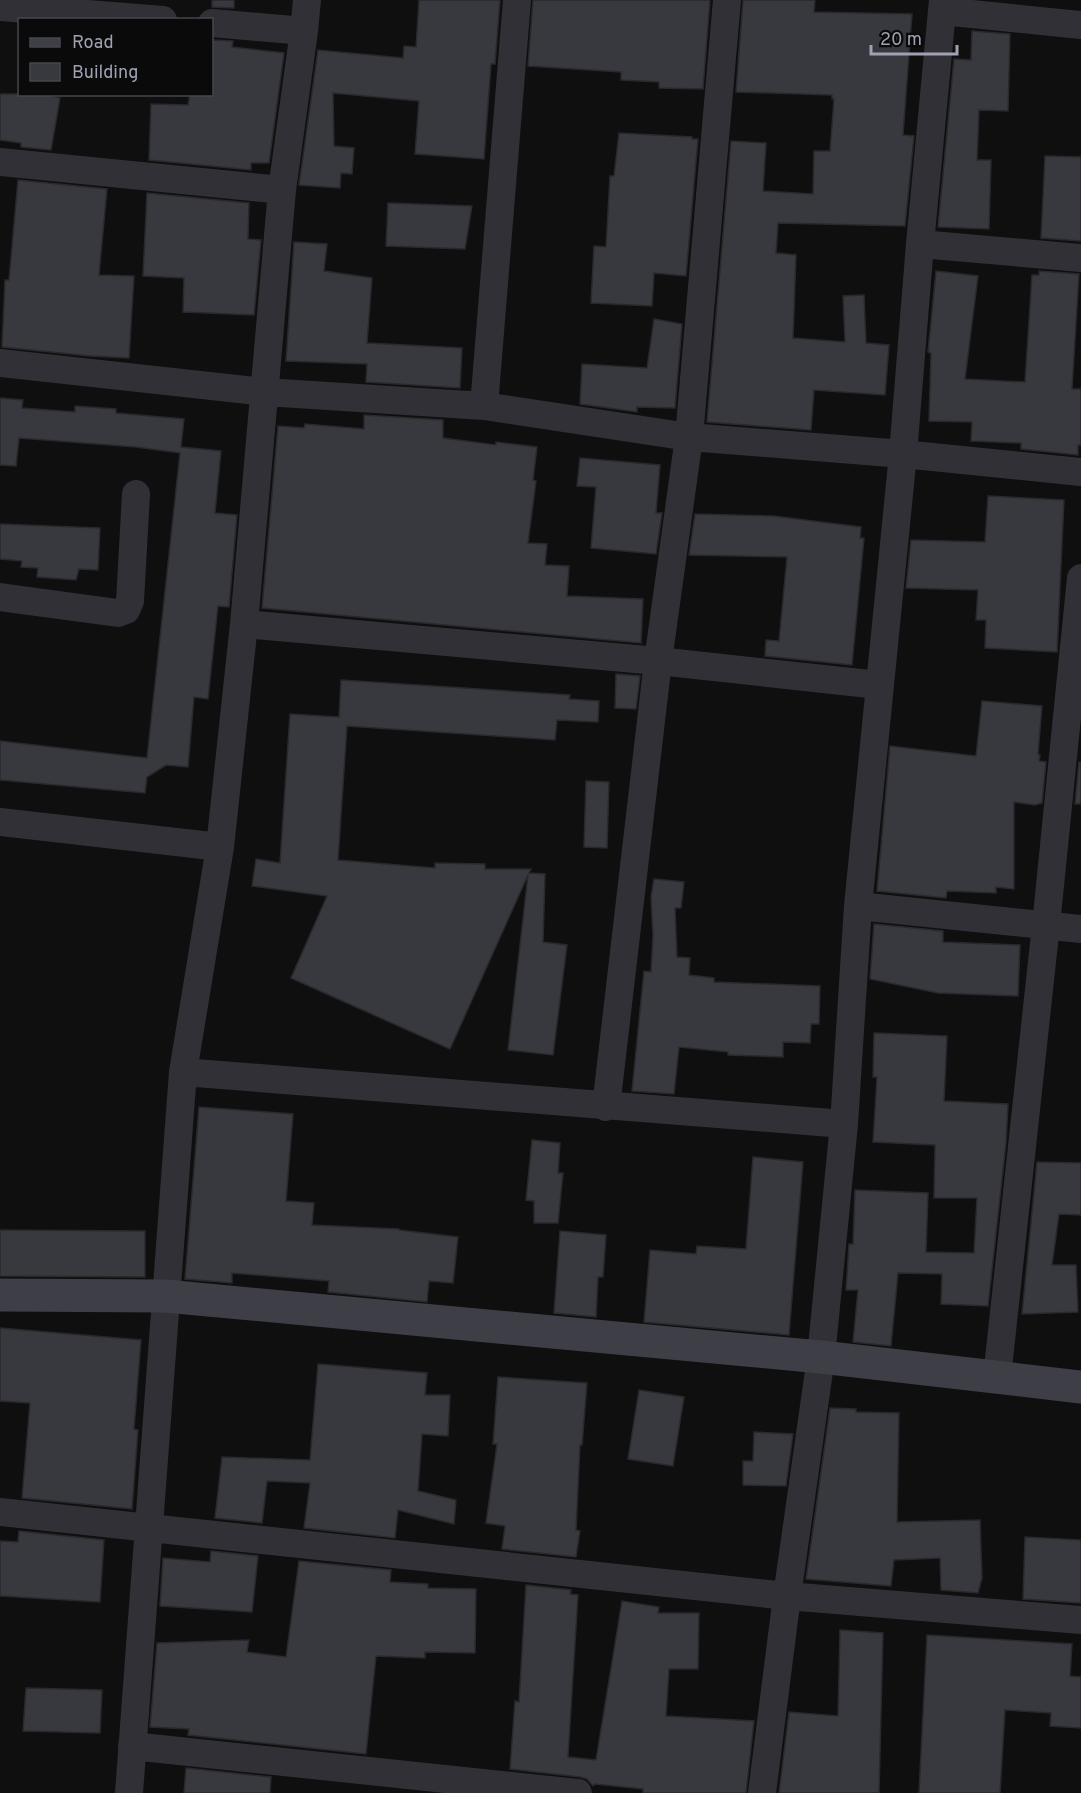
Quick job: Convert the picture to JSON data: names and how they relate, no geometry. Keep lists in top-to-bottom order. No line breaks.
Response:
{"legend":["Road","Building"],"scale_bar":"20 m"}
